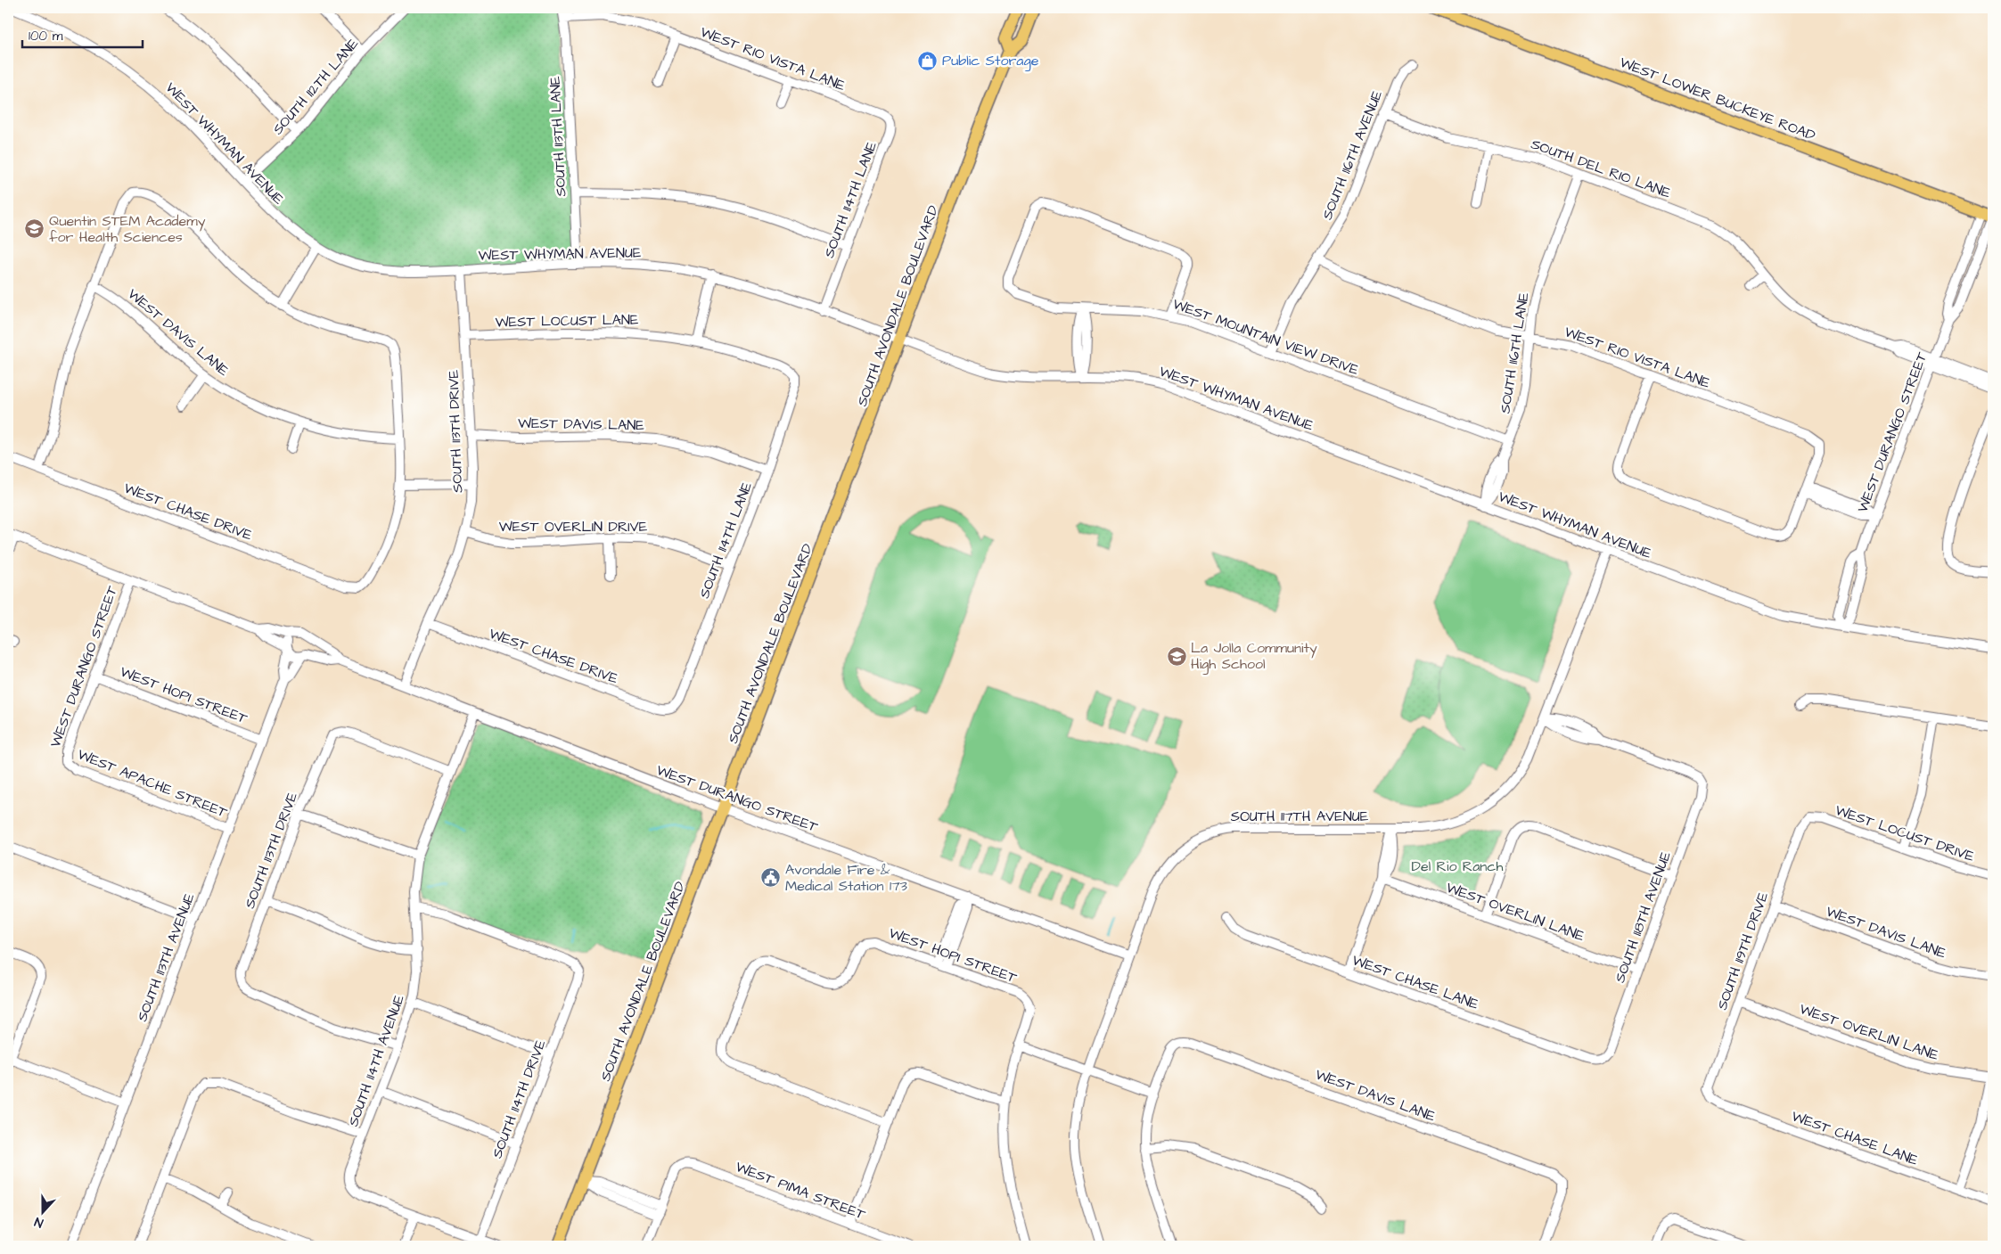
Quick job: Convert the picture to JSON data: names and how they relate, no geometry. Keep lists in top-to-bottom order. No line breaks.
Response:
{"streets":{"main road":["WEST LOWER BUCKEYE ROAD","SOUTH AVONDALE BOULEVARD"],"street":["WEST RIO VISTA LANE","SOUTH 112TH LANE","SOUTH 113TH LANE","WEST WHYMAN AVENUE","SOUTH 116TH AVENUE","SOUTH DEL RIO LANE","SOUTH 114TH LANE","WEST LOCUST LANE","WEST DAVIS LANE","WEST MOUNTAIN VIEW DRIVE","SOUTH 116TH LANE","SOUTH 113TH DRIVE","WEST DURANGO STREET","WEST CHASE DRIVE","WEST OVERLIN DRIVE","WEST HOPI STREET","WEST APACHE STREET","SOUTH 117TH AVENUE","WEST LOCUST DRIVE","WEST OVERLIN LANE","SOUTH 118TH AVENUE","SOUTH 119TH DRIVE","SOUTH 113TH AVENUE","WEST CHASE LANE","SOUTH 114TH AVENUE","SOUTH 114TH DRIVE","WEST PIMA STREET"]},"crossings":[["WEST RIO VISTA LANE","SOUTH 113TH LANE"],["WEST RIO VISTA LANE","SOUTH 116TH AVENUE"],["WEST RIO VISTA LANE","SOUTH 114TH LANE"],["WEST RIO VISTA LANE","SOUTH 116TH LANE"],["SOUTH 112TH LANE","WEST WHYMAN AVENUE"],["WEST LOWER BUCKEYE ROAD","WEST DURANGO STREET"],["SOUTH 113TH LANE","WEST WHYMAN AVENUE"],["WEST WHYMAN AVENUE","SOUTH 114TH LANE"],["WEST WHYMAN AVENUE","SOUTH AVONDALE BOULEVARD"],["WEST WHYMAN AVENUE","SOUTH 116TH LANE"],["WEST WHYMAN AVENUE","SOUTH 113TH DRIVE"],["WEST WHYMAN AVENUE","WEST DURANGO STREET"],["WEST WHYMAN AVENUE","SOUTH 117TH AVENUE"],["SOUTH 116TH AVENUE","SOUTH DEL RIO LANE"],["SOUTH 116TH AVENUE","WEST MOUNTAIN VIEW DRIVE"],["SOUTH DEL RIO LANE","SOUTH 116TH LANE"],["SOUTH DEL RIO LANE","WEST DURANGO STREET"],["SOUTH 114TH LANE","WEST LOCUST LANE"],["SOUTH 114TH LANE","WEST DAVIS LANE"],["SOUTH 114TH LANE","WEST CHASE DRIVE"],["SOUTH 114TH LANE","WEST OVERLIN DRIVE"],["SOUTH AVONDALE BOULEVARD","WEST DURANGO STREET"],["WEST LOCUST LANE","SOUTH 113TH DRIVE"],["WEST DAVIS LANE","SOUTH 113TH DRIVE"],["WEST DAVIS LANE","SOUTH 119TH DRIVE"],["WEST MOUNTAIN VIEW DRIVE","SOUTH 116TH LANE"],["SOUTH 113TH DRIVE","WEST DURANGO STREET"],["SOUTH 113TH DRIVE","WEST CHASE DRIVE"],["SOUTH 113TH DRIVE","WEST OVERLIN DRIVE"],["SOUTH 113TH DRIVE","SOUTH 114TH AVENUE"],["WEST DURANGO STREET","WEST HOPI STREET"],["WEST DURANGO STREET","WEST APACHE STREET"],["WEST DURANGO STREET","SOUTH 117TH AVENUE"],["WEST DURANGO STREET","SOUTH 114TH AVENUE"],["WEST HOPI STREET","SOUTH 113TH AVENUE"],["WEST APACHE STREET","SOUTH 113TH AVENUE"],["SOUTH 117TH AVENUE","SOUTH 118TH AVENUE"],["WEST LOCUST DRIVE","SOUTH 119TH DRIVE"],["WEST OVERLIN LANE","SOUTH 118TH AVENUE"],["WEST OVERLIN LANE","SOUTH 119TH DRIVE"],["SOUTH 118TH AVENUE","WEST CHASE LANE"],["SOUTH 119TH DRIVE","WEST CHASE LANE"],["SOUTH 114TH AVENUE","SOUTH 114TH DRIVE"]],"parks":["Del Rio Ranch"],"places":{"shop":["Public Storage"],"school or university":["Quentin STEM Academy for Health Sciences","La Jolla Community High School"],"public building":["Avondale Fire & Medical Station 173"]},"scale_bar":"100 m","north":"bottom"}
